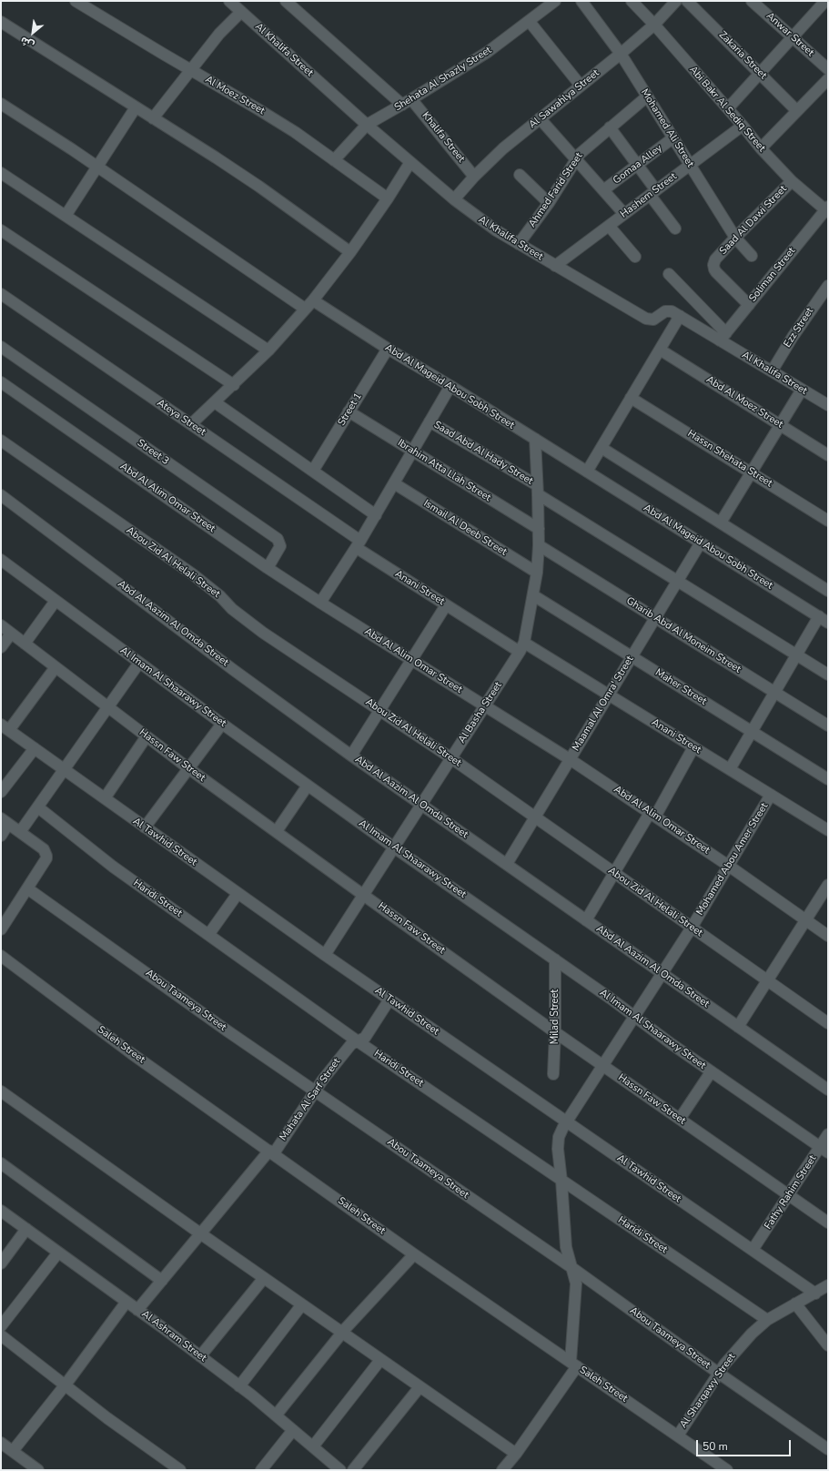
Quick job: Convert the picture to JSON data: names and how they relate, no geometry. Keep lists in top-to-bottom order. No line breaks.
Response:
{"streets":{"street":["Anwar Street","Al Khalifa Street","Zakaria Street","Shehata Al Shazly Street","Al Moez Street","Al Sawahlya Street","Abi Bakr Al Sediq Street","Mohamed Ali Street","Khalifa Street","Gomaa Alley","Ahmed Farid Street","Hashem Street","Saad Al Dawi Street","Soliman Street","Ezz Street","Abd Al Mageid Abou Sobh Street","Abd Al Moez Street","Street 1","Ateya Street","Street 3","Saad Abd Al Hady Street","Hassn Shehata Street","Ibrahim Atta Llah Street","Abd Al Alim Omar Street","Ismail Al Deeb Street","Abou Zid Al Helali Street","Anani Street","Abd Al Aazim Al Omda Street","Gharib Abd Al Moneim Street","Al Imam Al Shaarawy Street","Maher Street","Maamal Al Omra' Street","Al Basha Street","Hassn Faw Street","Al Tawhid Street","Mohamed Abou Amer Street","Haridi Street","Abou Taameya Street","Milad Street","Saleh Street","Mahata Al Sarf Street","Fathy Rahim Street","Al Ashram Street","Al Sharqawy Street"]},"crossings":[["Al Khalifa Street","Shehata Al Shazly Street"],["Al Khalifa Street","Al Sawahlya Street"],["Al Khalifa Street","Ahmed Farid Street"],["Al Khalifa Street","Hashem Street"],["Al Khalifa Street","Soliman Street"],["Al Khalifa Street","Ezz Street"],["Shehata Al Shazly Street","Al Moez Street"],["Shehata Al Shazly Street","Khalifa Street"],["Al Sawahlya Street","Abi Bakr Al Sediq Street"],["Al Sawahlya Street","Mohamed Ali Street"],["Al Sawahlya Street","Khalifa Street"],["Abi Bakr Al Sediq Street","Hashem Street"],["Abi Bakr Al Sediq Street","Saad Al Dawi Street"],["Abi Bakr Al Sediq Street","Soliman Street"],["Mohamed Ali Street","Gomaa Alley"],["Mohamed Ali Street","Ahmed Farid Street"],["Mohamed Ali Street","Hashem Street"],["Mohamed Ali Street","Saad Al Dawi Street"],["Saad Al Dawi Street","Soliman Street"],["Abd Al Mageid Abou Sobh Street","Street 1"],["Abd Al Mageid Abou Sobh Street","Maamal Al Omra' Street"],["Abd Al Mageid Abou Sobh Street","Al Basha Street"],["Street 1","Ibrahim Atta Llah Street"],["Ateya Street","Anani Street"],["Street 3","Abd Al Alim Omar Street"],["Saad Abd Al Hady Street","Maamal Al Omra' Street"],["Saad Abd Al Hady Street","Al Basha Street"],["Ibrahim Atta Llah Street","Al Basha Street"],["Abd Al Alim Omar Street","Maamal Al Omra' Street"],["Abd Al Alim Omar Street","Al Basha Street"],["Abd Al Alim Omar Street","Mohamed Abou Amer Street"],["Ismail Al Deeb Street","Al Basha Street"],["Abou Zid Al Helali Street","Maamal Al Omra' Street"],["Abou Zid Al Helali Street","Al Basha Street"],["Abou Zid Al Helali Street","Mohamed Abou Amer Street"],["Anani Street","Maamal Al Omra' Street"],["Anani Street","Al Basha Street"],["Anani Street","Mohamed Abou Amer Street"],["Abd Al Aazim Al Omda Street","Maamal Al Omra' Street"],["Abd Al Aazim Al Omda Street","Al Basha Street"],["Abd Al Aazim Al Omda Street","Mohamed Abou Amer Street"],["Gharib Abd Al Moneim Street","Maamal Al Omra' Street"],["Gharib Abd Al Moneim Street","Al Basha Street"],["Al Imam Al Shaarawy Street","Al Basha Street"],["Al Imam Al Shaarawy Street","Mohamed Abou Amer Street"],["Al Imam Al Shaarawy Street","Milad Street"],["Al Imam Al Shaarawy Street","Fathy Rahim Street"],["Maher Street","Maamal Al Omra' Street"],["Maher Street","Al Basha Street"],["Al Basha Street","Hassn Faw Street"],["Al Basha Street","Al Tawhid Street"],["Hassn Faw Street","Mohamed Abou Amer Street"],["Hassn Faw Street","Milad Street"],["Hassn Faw Street","Fathy Rahim Street"],["Al Tawhid Street","Mohamed Abou Amer Street"],["Al Tawhid Street","Mahata Al Sarf Street"],["Al Tawhid Street","Fathy Rahim Street"],["Al Tawhid Street","Al Sharqawy Street"],["Mohamed Abou Amer Street","Haridi Street"],["Mohamed Abou Amer Street","Abou Taameya Street"],["Mohamed Abou Amer Street","Saleh Street"],["Haridi Street","Mahata Al Sarf Street"],["Haridi Street","Al Sharqawy Street"],["Abou Taameya Street","Mahata Al Sarf Street"],["Abou Taameya Street","Al Sharqawy Street"],["Saleh Street","Mahata Al Sarf Street"],["Saleh Street","Al Sharqawy Street"],["Mahata Al Sarf Street","Al Ashram Street"]],"scale_bar":"50 m","north":"bottom left"}
